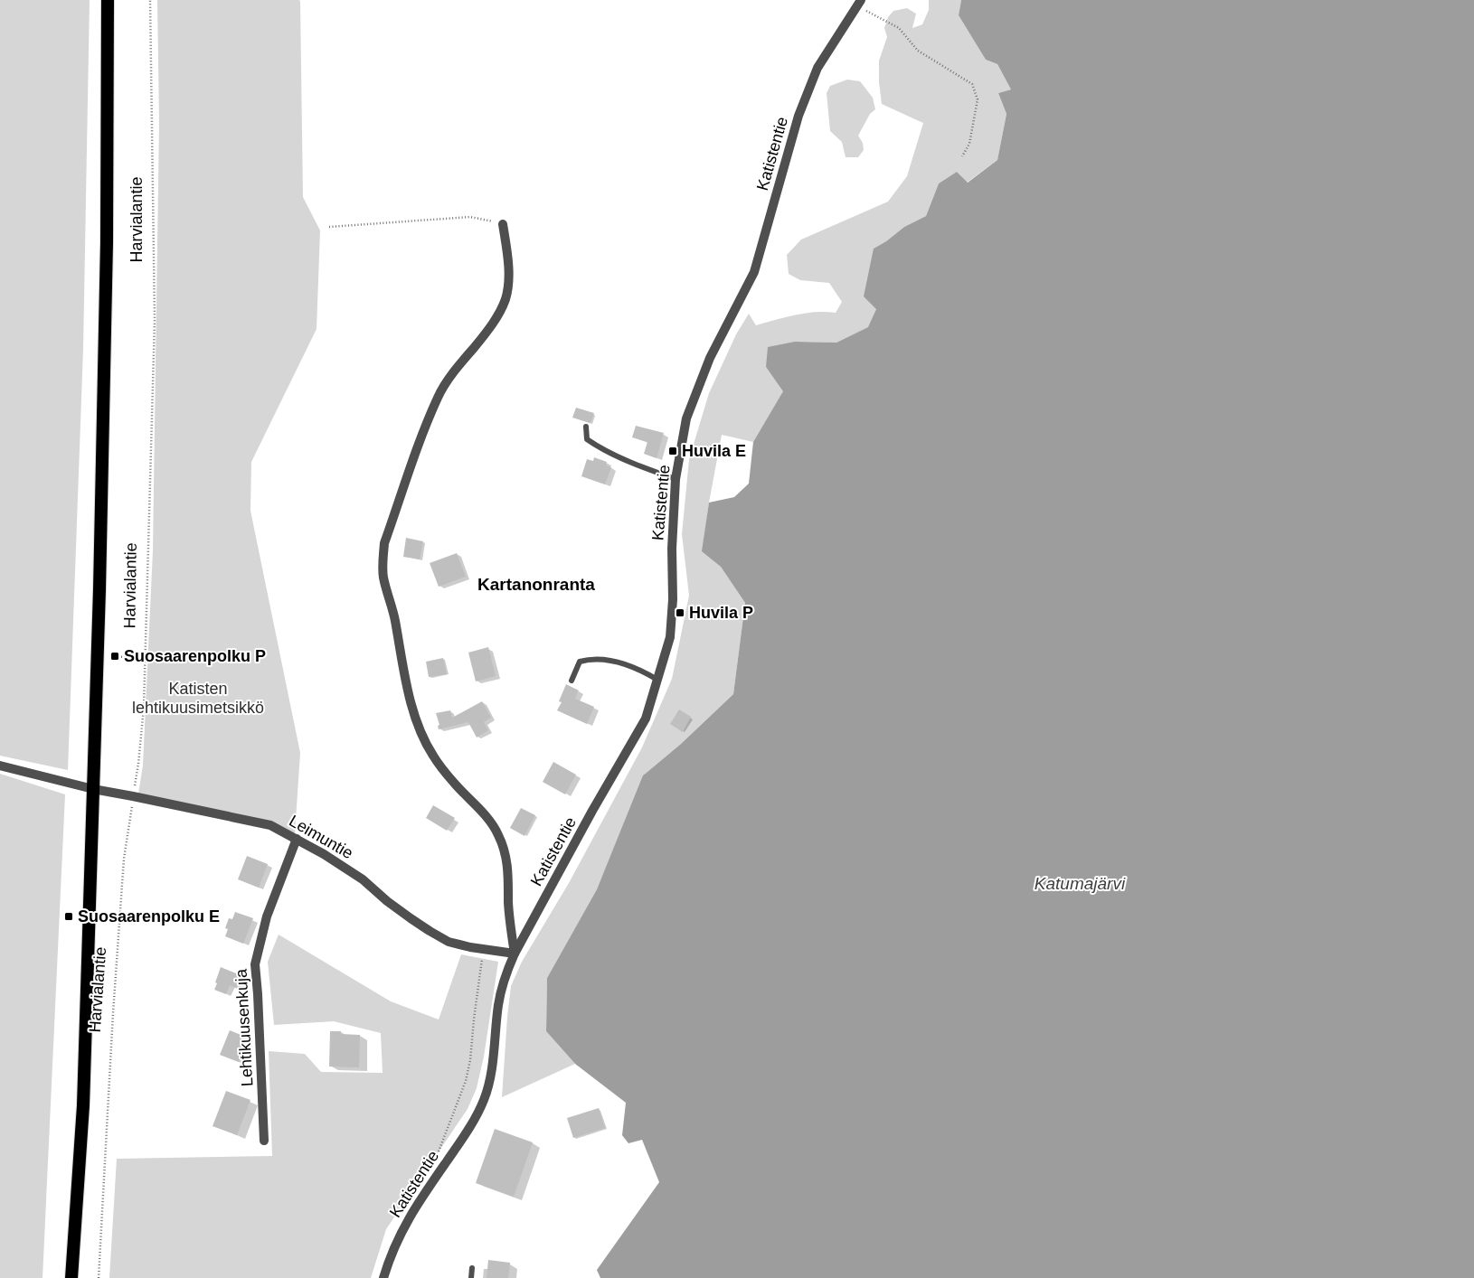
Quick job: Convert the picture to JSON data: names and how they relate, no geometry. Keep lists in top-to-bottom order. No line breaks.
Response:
{"streets":{"highway":["Harvialantie"],"street":["Katistentie","Leimuntie","Lehtikuusenkuja"]},"crossings":[["Katistentie","Leimuntie"],["Harvialantie","Leimuntie"],["Leimuntie","Lehtikuusenkuja"]],"districts":["Kartanonranta"],"water":["Katumajärvi"],"parks":["Katisten lehtikuusimetsikkö"],"places":{"transit":["Huvila E","Huvila P","Suosaarenpolku P","Suosaarenpolku E"]}}
